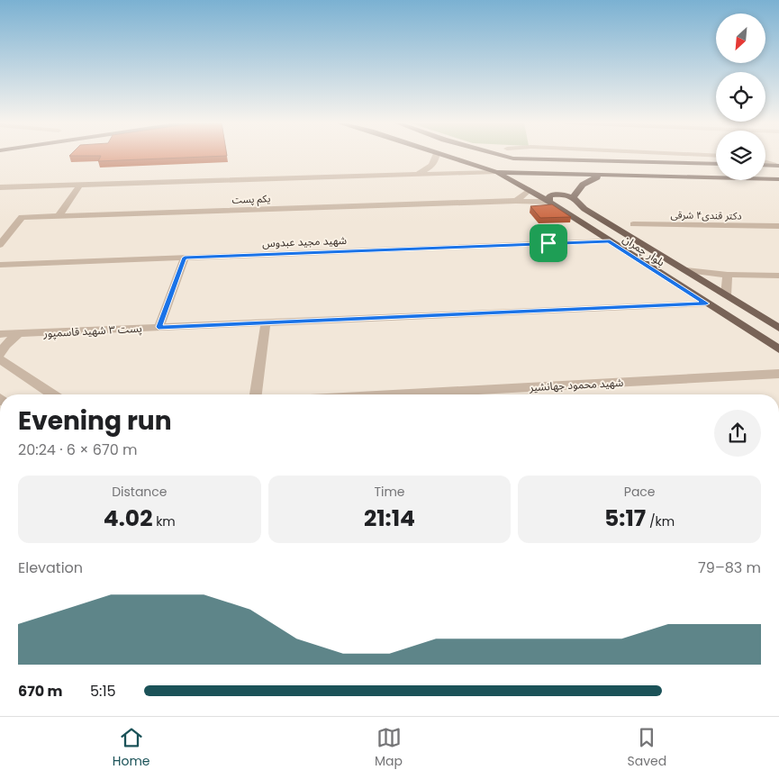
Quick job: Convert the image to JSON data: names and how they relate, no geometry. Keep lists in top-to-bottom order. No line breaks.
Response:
{"streets":{"main road":["بلوار چمران"],"street":["یکم پست","دکتر قندی۴ شرقی","شهید مجید عبدوس","پست ۳ شهید قاسمپور","شهید محمود جهانشیر"]},"crossings":[["یکم پست","بلوار چمران"],["شهید مجید عبدوس","بلوار چمران"],["بلوار چمران","پست ۳ شهید قاسمپور"]],"north":"bottom left","page":{"heading":["Evening run","20:24 · 6 × 670 m"],"stats":[["Distance","4.02 km"],["Time","21:14"],["Pace","5:17 /km"]],"chart":["Elevation","79–83 m"],"list":[{"name":"670 m","note":"5:15"}],"tabs":["Home","Map","Saved"]}}
